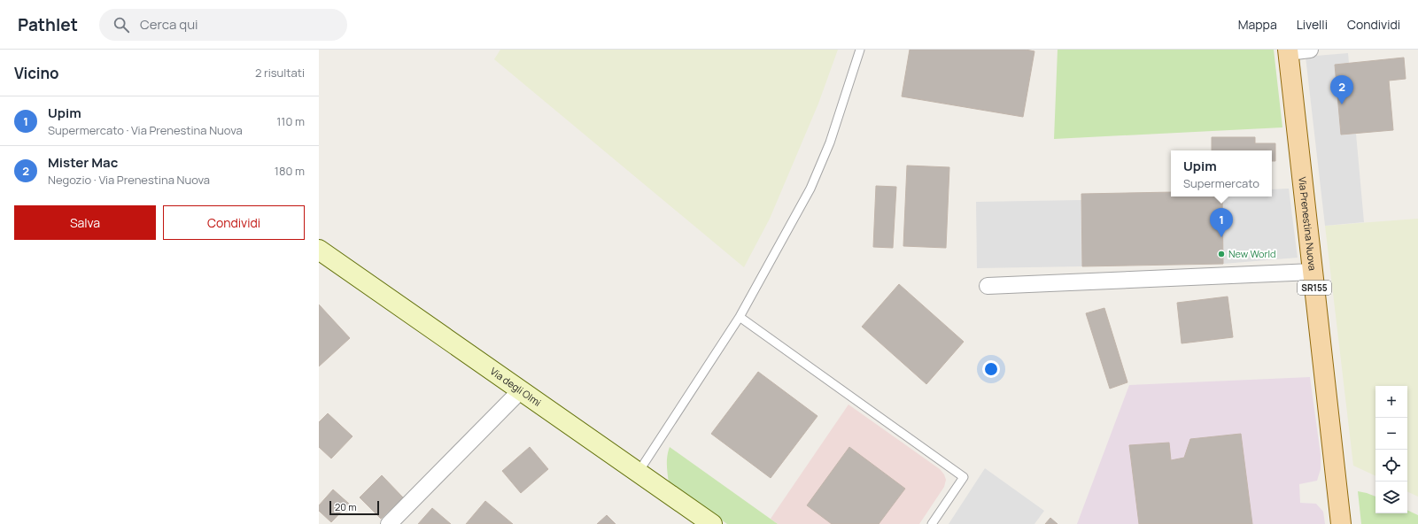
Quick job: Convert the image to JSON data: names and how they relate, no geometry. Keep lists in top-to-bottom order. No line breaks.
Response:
{"streets":{"main road":["Via Prenestina Nuova","SR155"],"street":["Via degli Olmi"]},"places":["New World"],"scale_bar":"20 m","page":{"header":"Pathlet","search":"Cerca qui","nav":["Mappa","Livelli","Condividi"],"heading":["Vicino","2 risultati"],"pins":["2","1"],"list":[{"mark":"1","name":"Upim","note":"Supermercato · Via Prenestina Nuova","value":"110 m"},{"mark":"2","name":"Mister Mac","note":"Negozio · Via Prenestina Nuova","value":"180 m"}],"popup":["Upim","Supermercato"],"buttons":["Salva","Condividi"],"map_buttons":["+","−"],"scale":"20 m"}}
